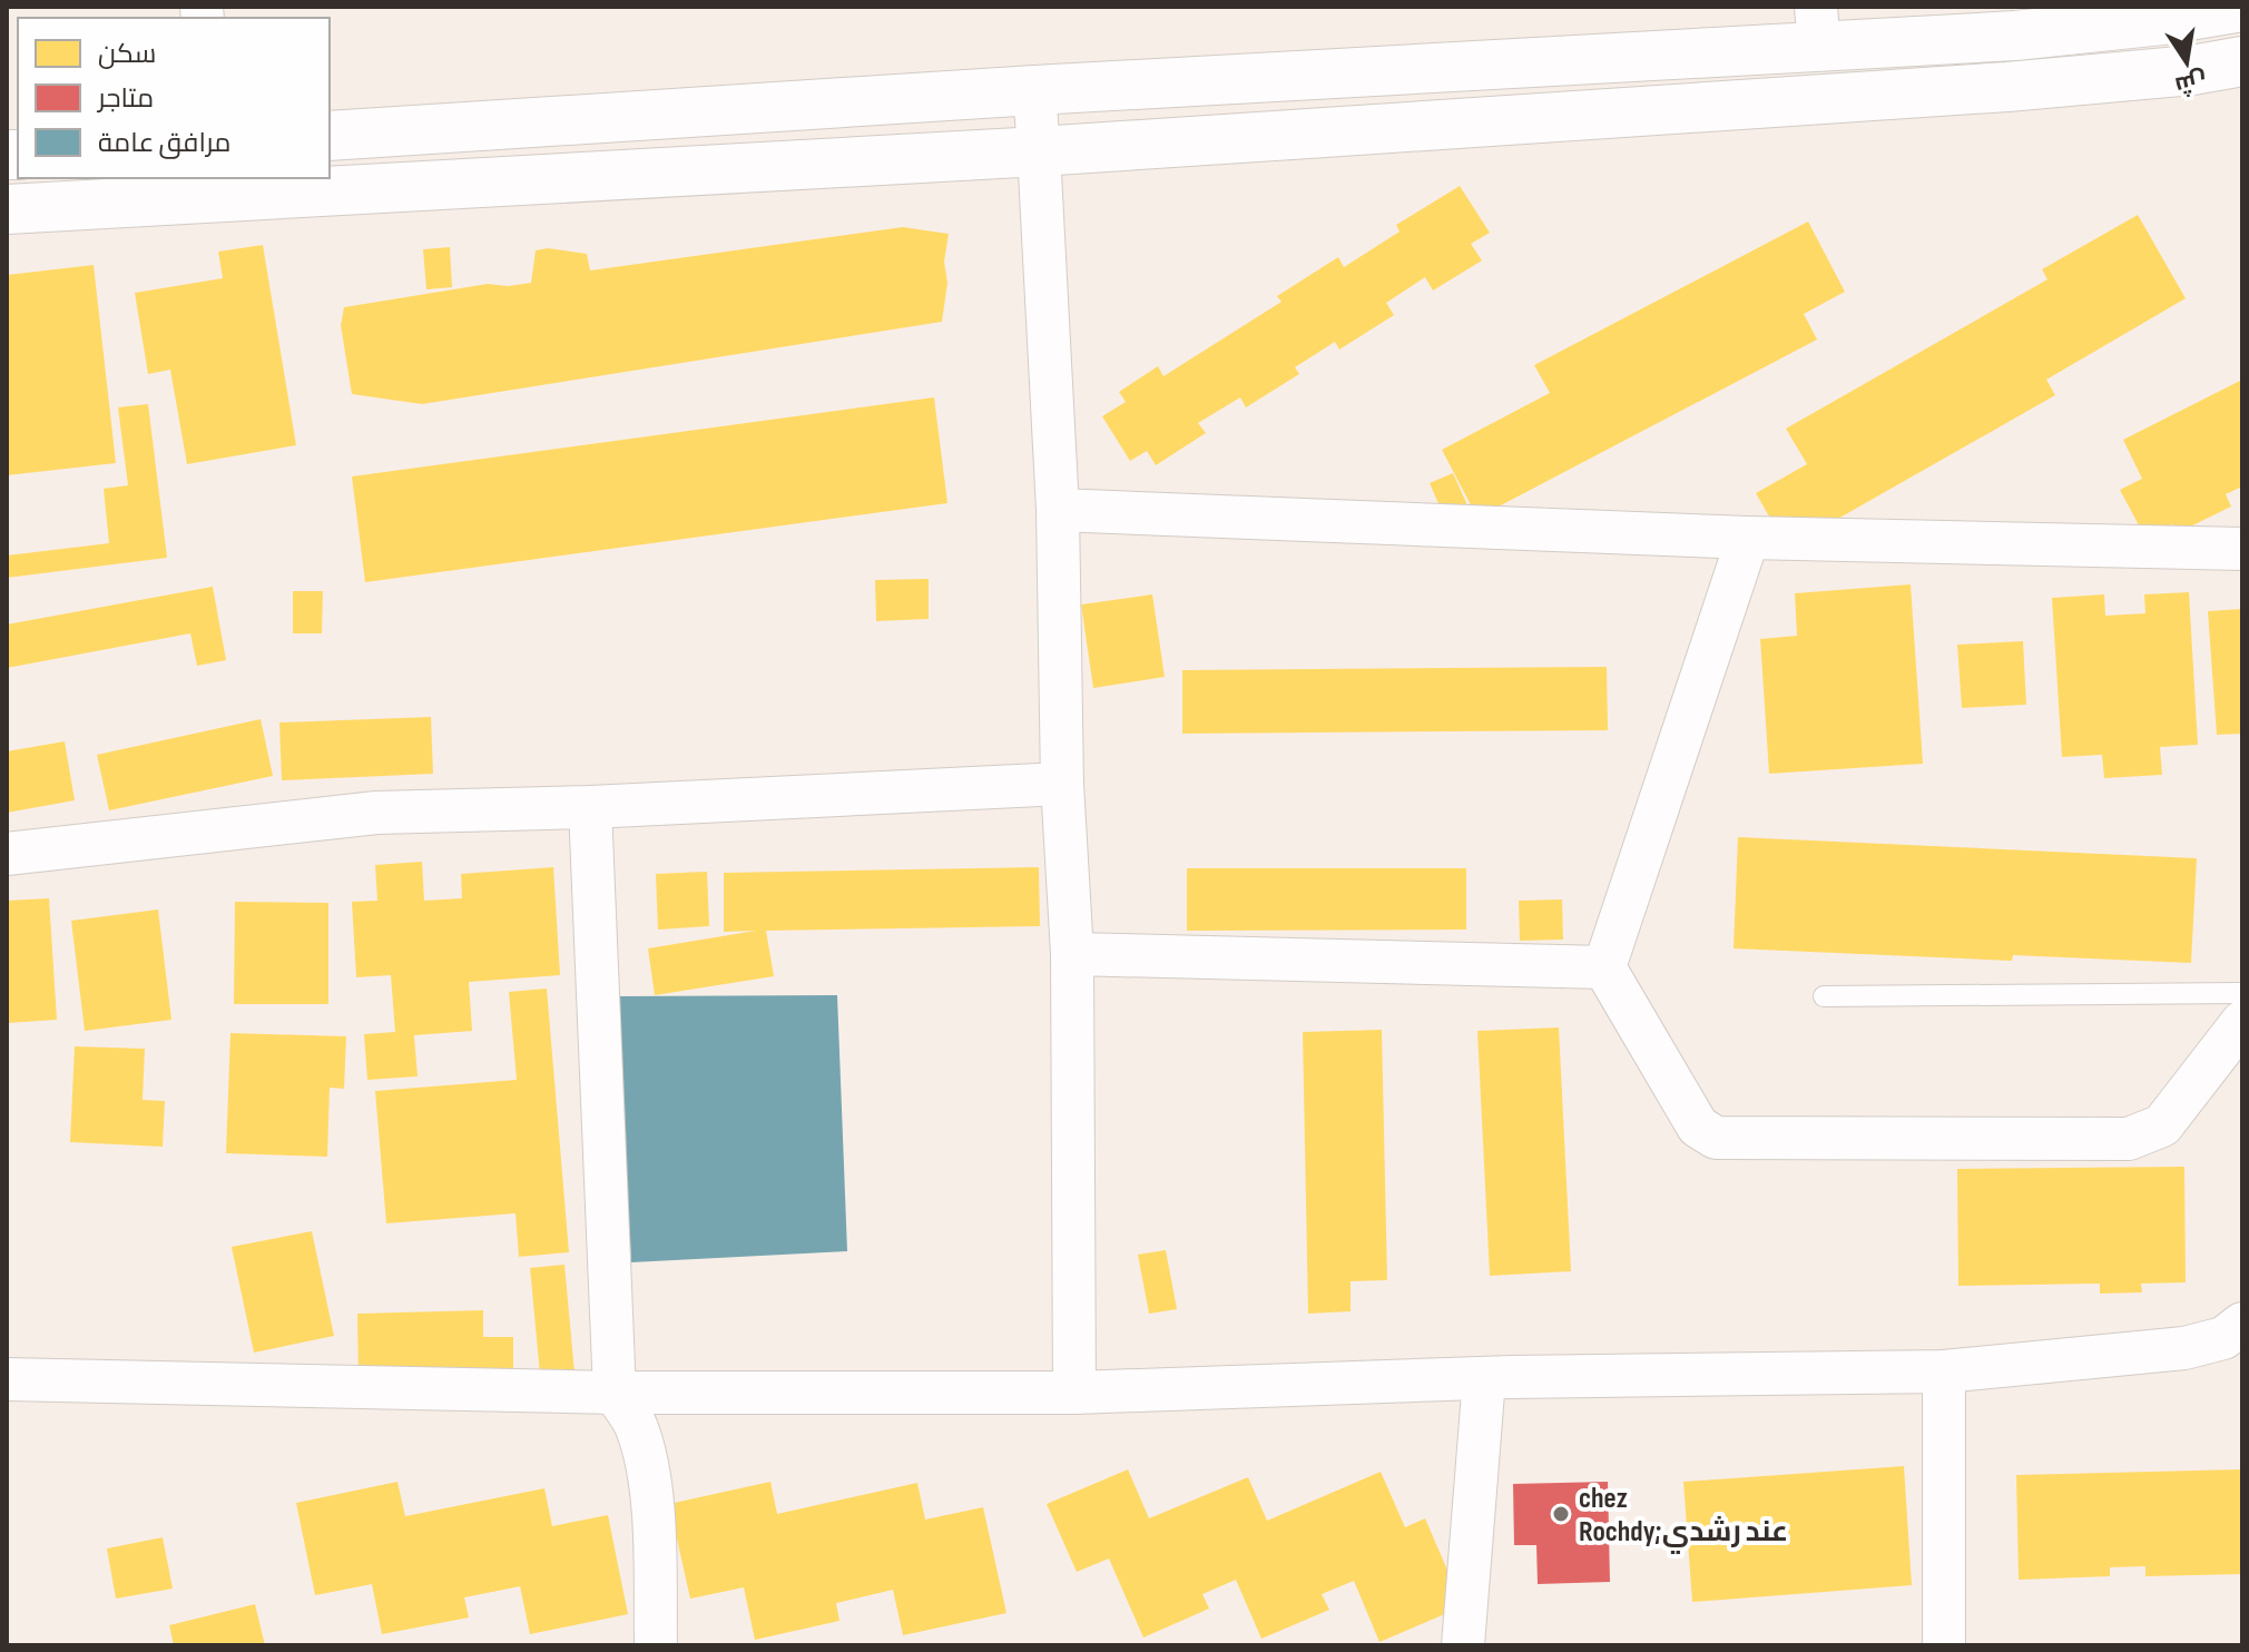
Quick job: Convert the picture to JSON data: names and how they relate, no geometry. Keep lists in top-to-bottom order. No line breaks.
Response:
{"places":["chez Rochdy;عند رشدي"],"legend":["سكن","متاجر","مرافق عامة"],"north":"bottom"}
